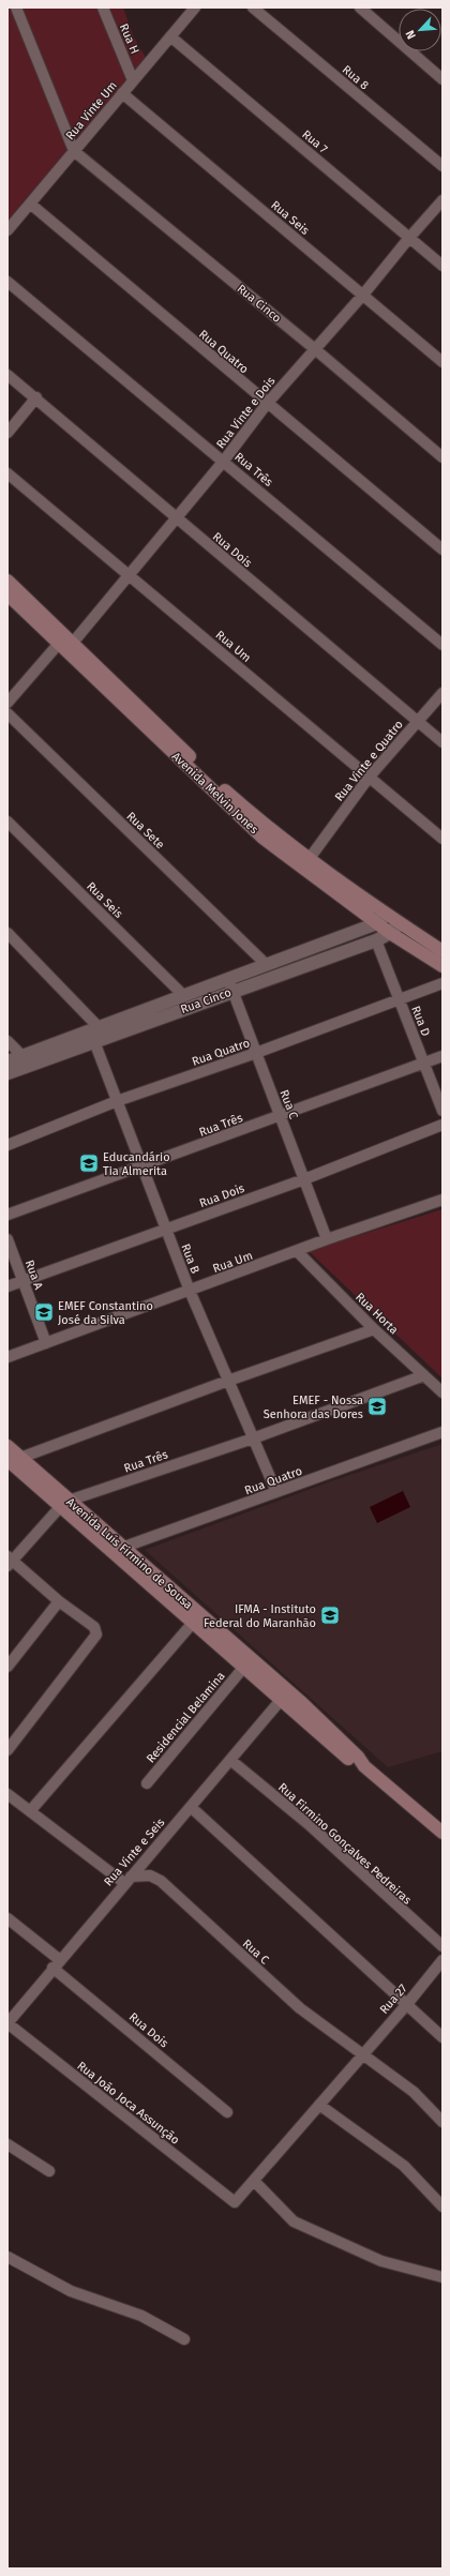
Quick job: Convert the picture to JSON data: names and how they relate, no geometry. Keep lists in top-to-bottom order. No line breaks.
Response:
{"streets":{"main road":["Avenida Melvin Jones","Avenida Luís Firmino de Sousa"],"street":["Rua H","Rua 8","Rua Vinte Um","Rua 7","Rua Seis","Rua Cinco","Rua Quatro","Rua Vinte e Dois","Rua Três","Rua Dois","Rua Um","Rua Vinte e Quatro","Rua Sete","Rua D","Rua C","Rua B","Rua A","Rua Horta","Residencial Belamina","Rua Firmino Gonçalves Pedreiras","Rua Vinte e Seis","Rua 27","Rua João Joca Assunção"]},"crossings":[["Rua H","Rua Vinte Um"],["Rua Vinte Um","Rua 7"],["Rua Vinte Um","Rua Seis"],["Rua Vinte Um","Rua Cinco"],["Rua Vinte Um","Rua Quatro"],["Rua 7","Rua Vinte e Dois"],["Rua Seis","Rua Cinco"],["Rua Seis","Rua Vinte e Dois"],["Rua Cinco","Rua Vinte e Dois"],["Rua Cinco","Avenida Melvin Jones"],["Rua Cinco","Rua Sete"],["Rua Cinco","Rua D"],["Rua Cinco","Rua C"],["Rua Cinco","Rua B"],["Rua Quatro","Rua Vinte e Dois"],["Rua Quatro","Rua D"],["Rua Quatro","Rua C"],["Rua Quatro","Rua B"],["Rua Quatro","Avenida Luís Firmino de Sousa"],["Rua Vinte e Dois","Rua Três"],["Rua Vinte e Dois","Rua Dois"],["Rua Vinte e Dois","Rua Um"],["Rua Vinte e Dois","Avenida Melvin Jones"],["Rua Três","Rua D"],["Rua Três","Rua C"],["Rua Três","Rua B"],["Rua Três","Rua Horta"],["Rua Três","Avenida Luís Firmino de Sousa"],["Rua Dois","Rua Vinte e Quatro"],["Rua Dois","Rua C"],["Rua Dois","Rua B"],["Rua Dois","Rua A"],["Rua Dois","Rua Vinte e Seis"],["Rua Um","Rua Vinte e Quatro"],["Rua Um","Rua C"],["Rua Um","Rua B"],["Rua Um","Rua A"],["Rua Um","Rua Horta"],["Rua Vinte e Quatro","Avenida Melvin Jones"],["Rua C","Rua Vinte e Seis"],["Rua C","Rua 27"],["Avenida Luís Firmino de Sousa","Residencial Belamina"],["Avenida Luís Firmino de Sousa","Rua Vinte e Seis"],["Rua Firmino Gonçalves Pedreiras","Rua Vinte e Seis"],["Rua Vinte e Seis","Rua João Joca Assunção"],["Rua 27","Rua João Joca Assunção"]],"places":{"school or university":["Educandário Tia Almerita","EMEF Constantino José da Silva","EMEF - Nossa Senhora das Dores","IFMA - Instituto Federal do Maranhão"]},"north":"bottom left"}
